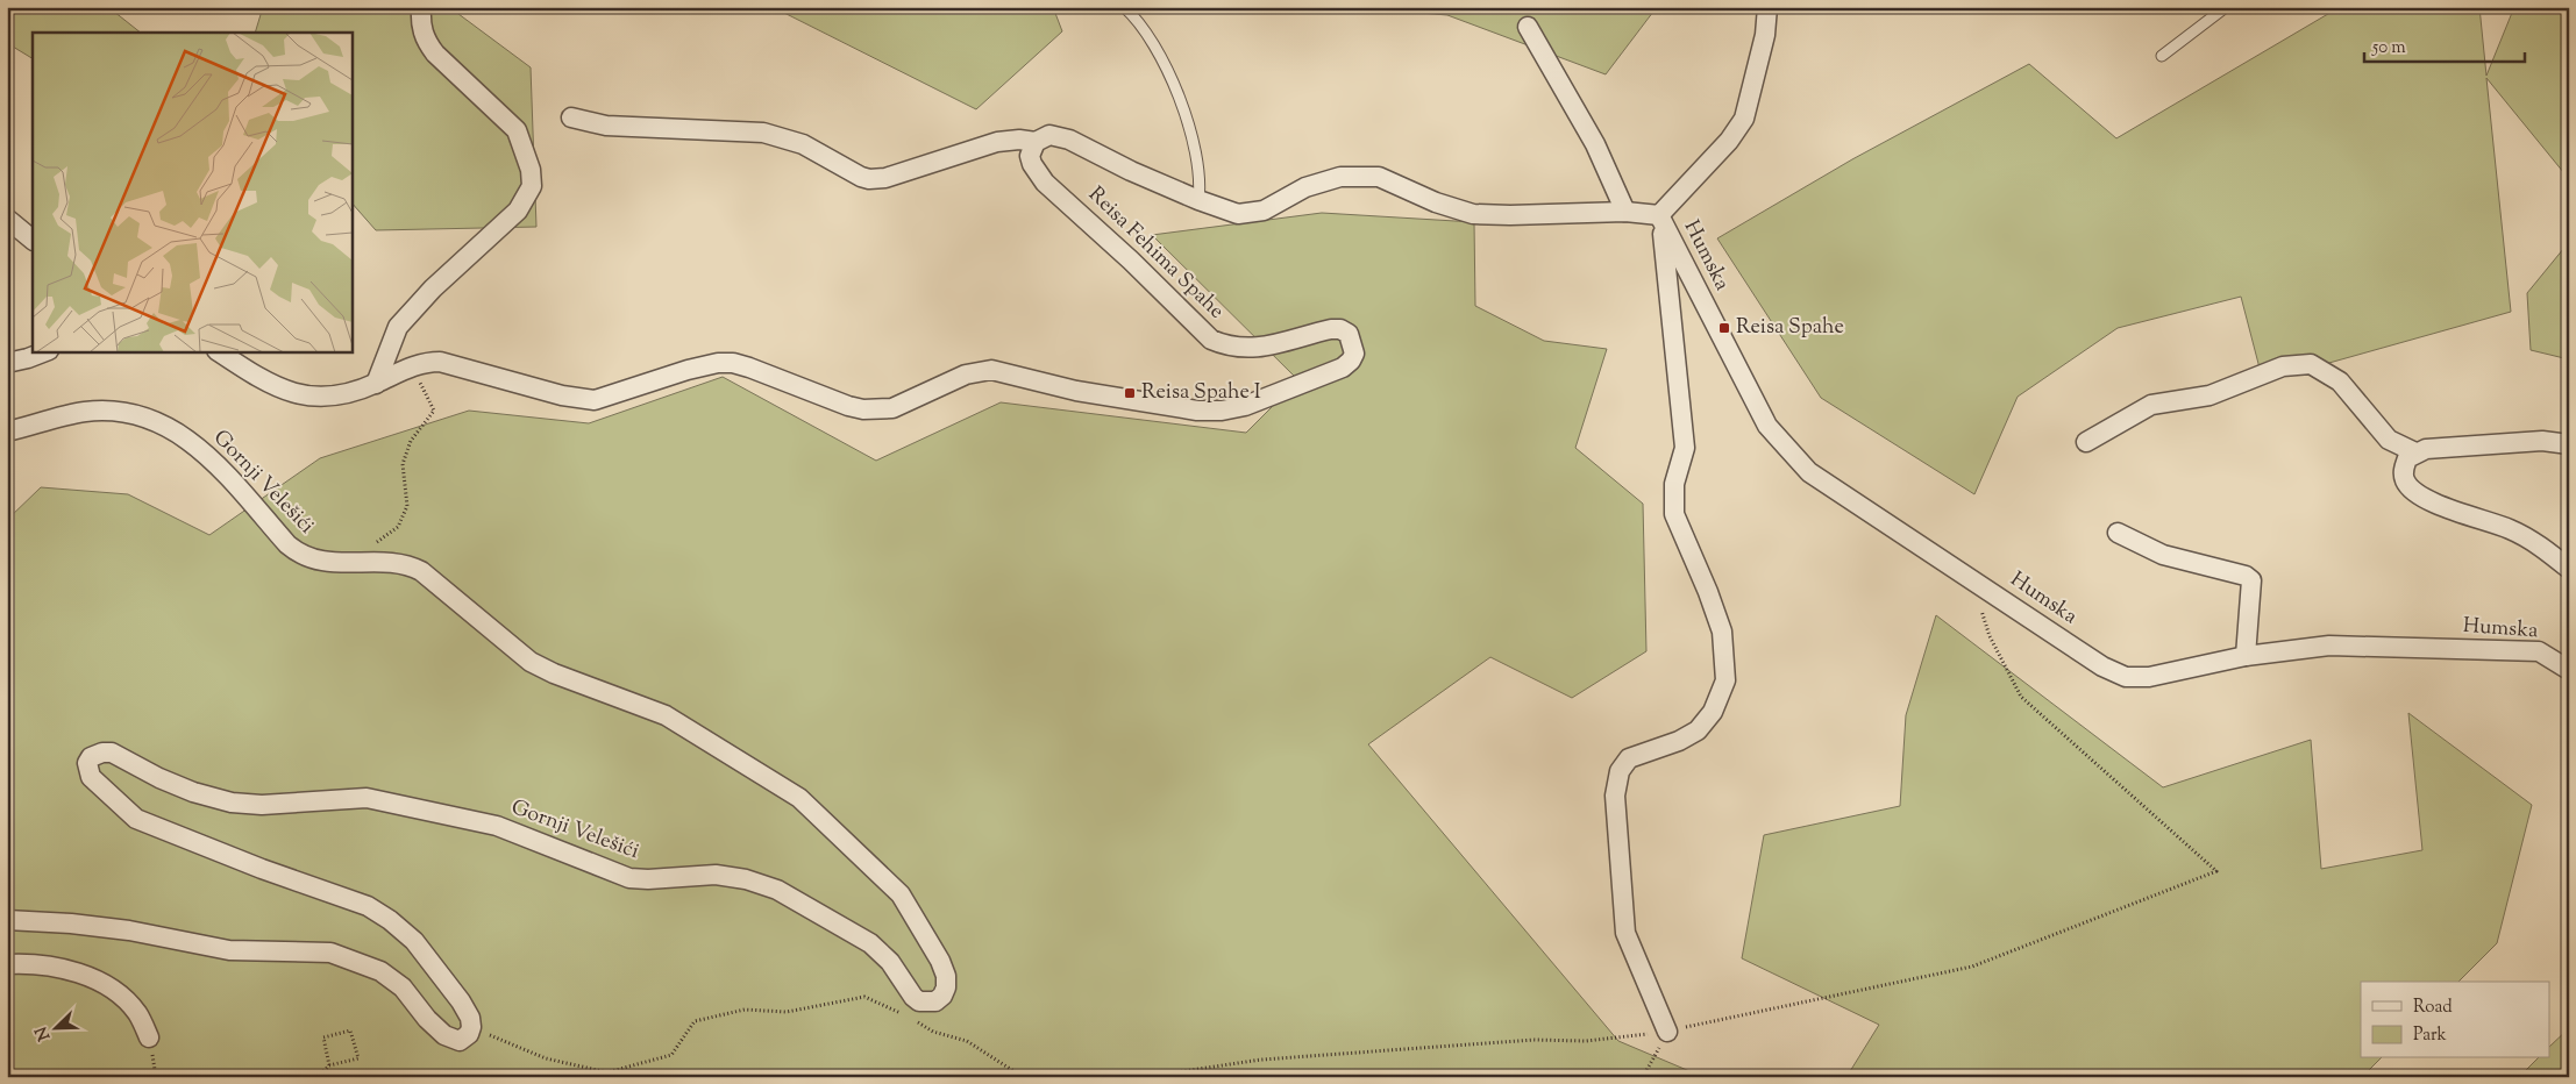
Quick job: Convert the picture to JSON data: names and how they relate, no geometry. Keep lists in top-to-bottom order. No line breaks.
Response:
{"streets":{"street":["Reisa Fehima Spahe","Humska","Gornji Velešići"]},"crossings":[["Reisa Fehima Spahe","Humska"]],"places":{"transit":["Reisa Spahe","Reisa Spahe I"]},"legend":["Road","Park"],"scale_bar":"50 m","north":"bottom left"}
